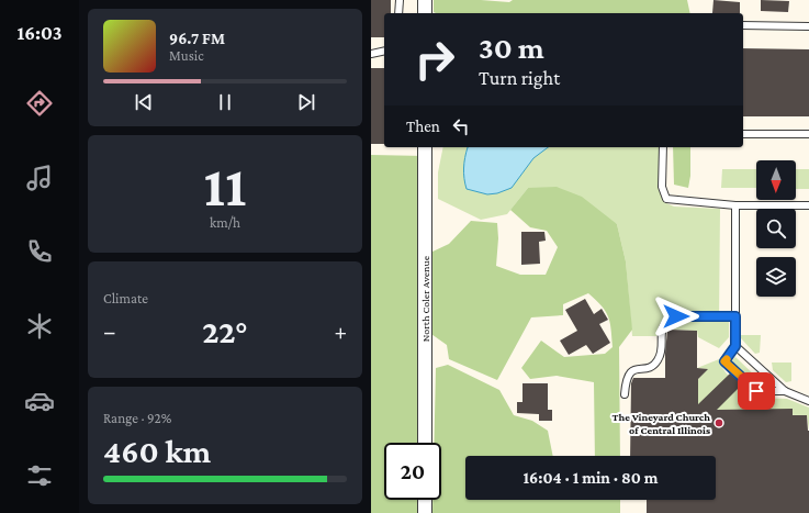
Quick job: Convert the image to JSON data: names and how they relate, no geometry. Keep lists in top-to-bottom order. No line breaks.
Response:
{"streets":{"street":["North Coler Avenue"]},"places":["The Vineyard Church of Central Illinois"],"north":"bottom","page":{"tabs":"16:03","turn":["30 m","Turn right"],"song":["96.7 FM","Music"],"then":"Then","tile":[["11","km/h"],"Climate",["Range · 92%","460 km"]],"heat":["−","22°","+"],"limit":"20","trip":"16:04 · 1 min · 80 m"}}
